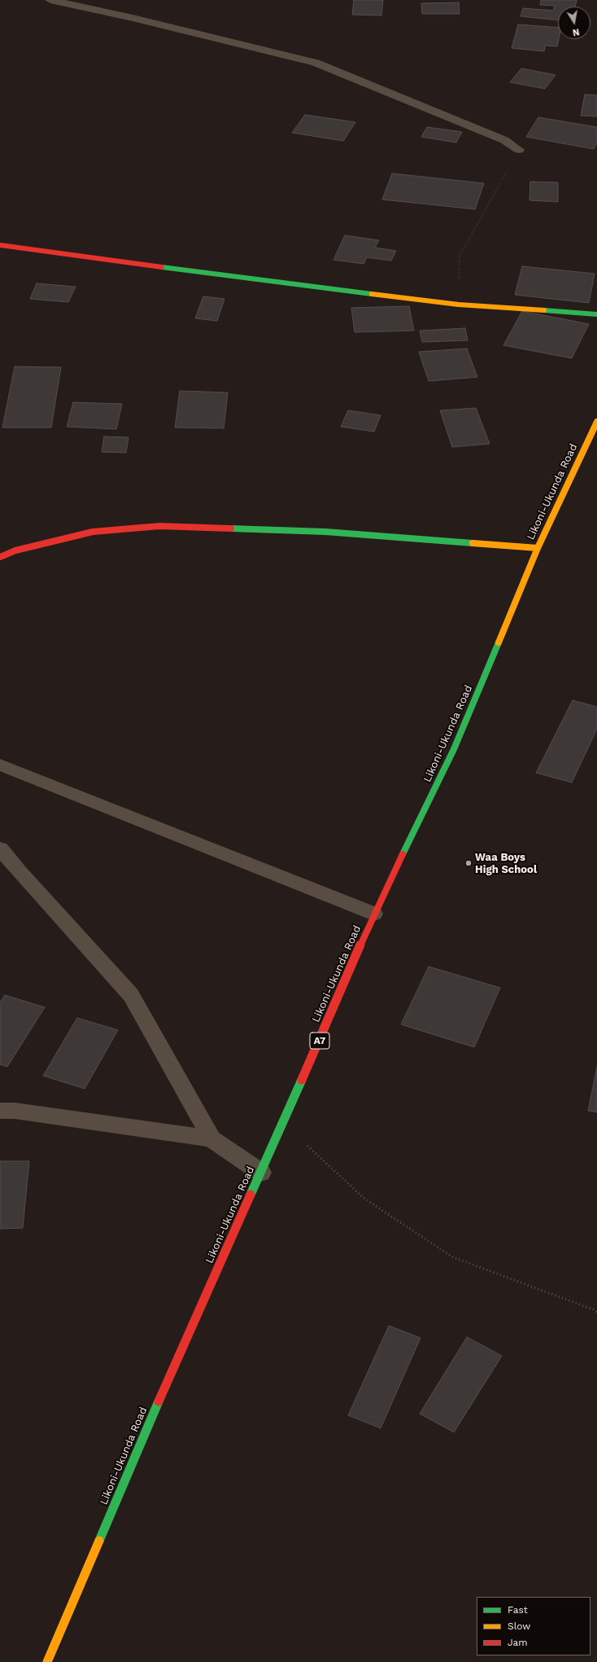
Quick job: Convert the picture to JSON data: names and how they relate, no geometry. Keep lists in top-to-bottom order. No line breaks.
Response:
{"streets":{"main road":["Likoni-Ukunda Road","A7"]},"places":["Waa Boys High School"],"legend":["Fast","Slow","Jam"],"north":"bottom"}
